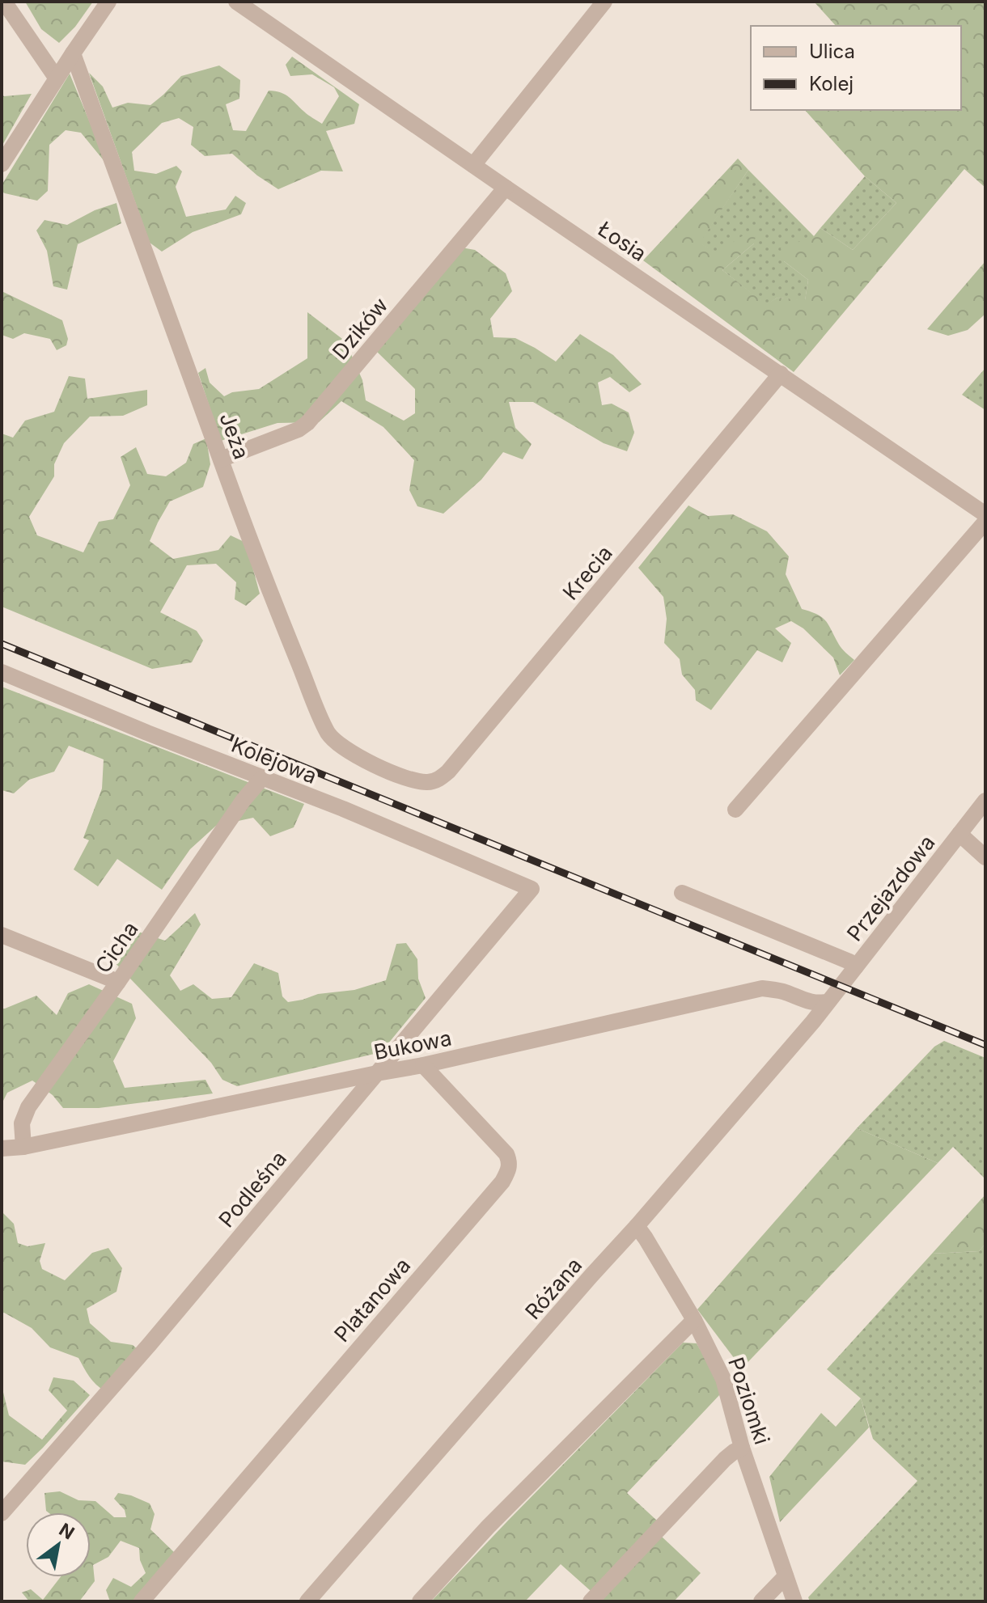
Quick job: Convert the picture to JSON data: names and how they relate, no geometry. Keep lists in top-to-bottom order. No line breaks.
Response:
{"streets":{"street":["Łosia","Dzików","Jeża","Krecia","Kolejowa","Przejazdowa","Cicha","Bukowa","Podleśna","Różana","Platanowa","Poziomki"]},"crossings":[["Łosia","Dzików"],["Łosia","Krecia"],["Dzików","Jeża"],["Jeża","Krecia"],["Kolejowa","Cicha"],["Kolejowa","Podleśna"],["Przejazdowa","Bukowa"],["Przejazdowa","Różana"],["Cicha","Bukowa"],["Bukowa","Podleśna"],["Bukowa","Różana"],["Bukowa","Platanowa"],["Różana","Poziomki"]],"legend":["Ulica","Kolej"],"north":"top right"}
